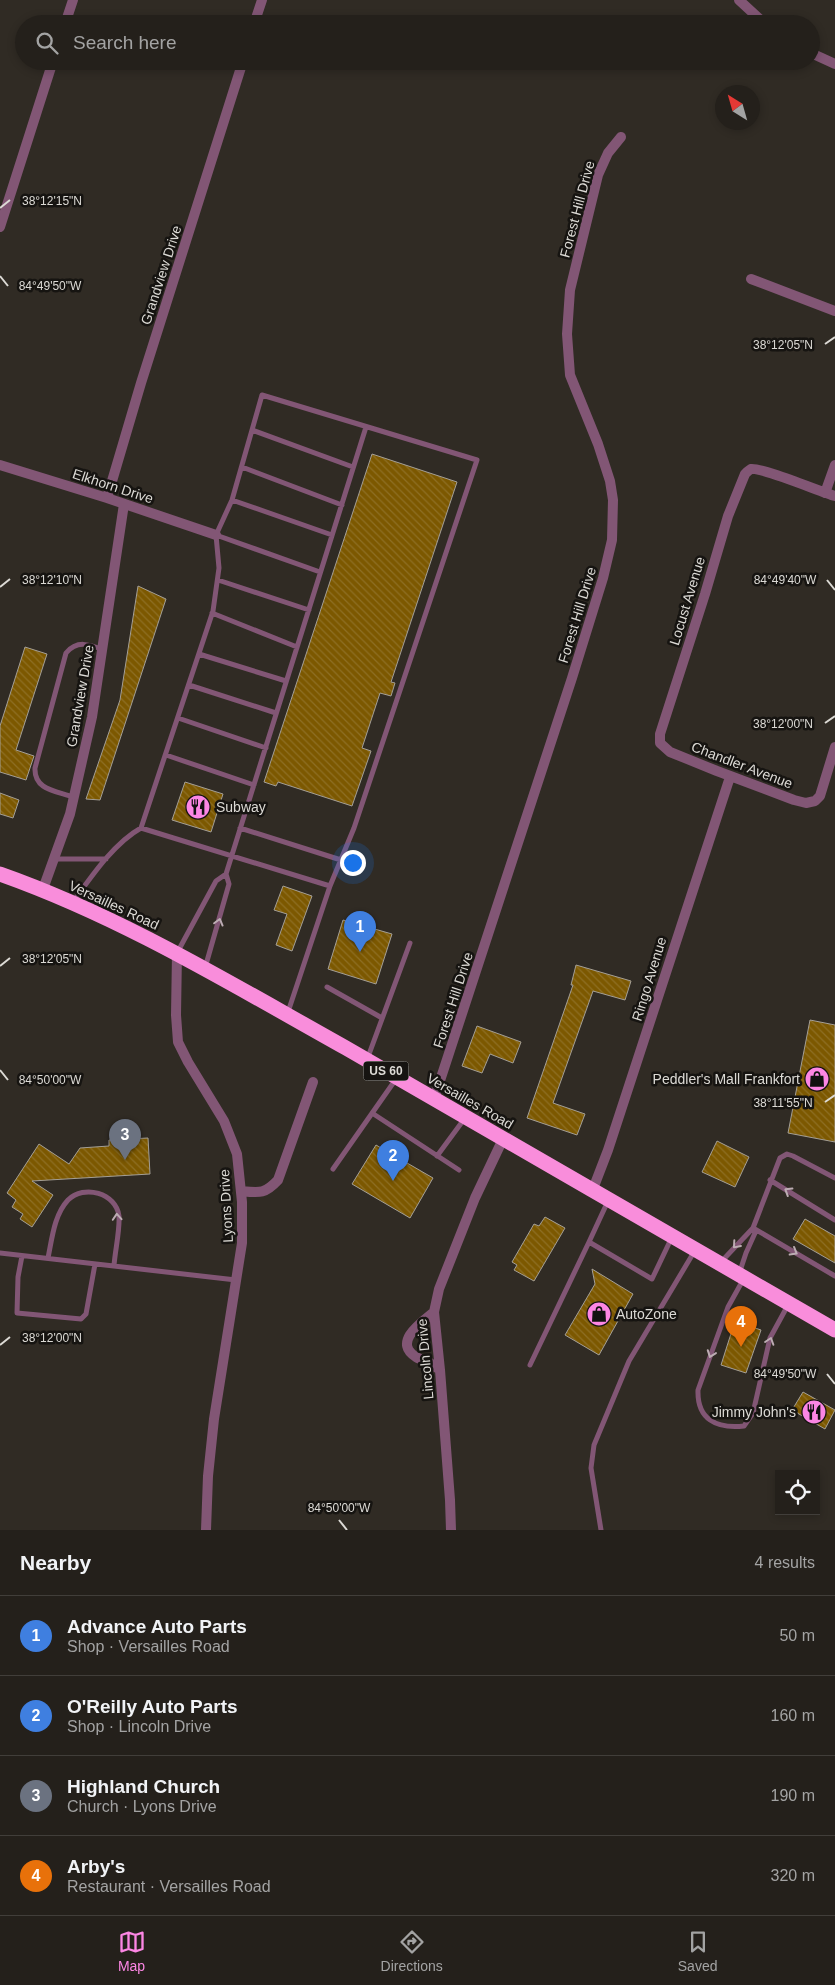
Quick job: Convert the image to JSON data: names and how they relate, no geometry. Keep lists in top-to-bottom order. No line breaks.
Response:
{"streets":{"highway":["Versailles Road","US 60"],"street":["Forest Hill Drive","Grandview Drive","Elkhorn Drive","Locust Avenue","Chandler Avenue","Ringo Avenue","Lyons Drive","Lincoln Drive"]},"crossings":[["Forest Hill Drive","Versailles Road"],["Grandview Drive","Elkhorn Drive"],["Grandview Drive","Versailles Road"],["Locust Avenue","Chandler Avenue"],["Chandler Avenue","Ringo Avenue"],["Versailles Road","Ringo Avenue"],["Versailles Road","Lyons Drive"],["Versailles Road","Lincoln Drive"]],"places":{"restaurant":["Subway","Jimmy John's"],"shop":["Peddler's Mall Frankfort","AutoZone"]},"north":"top left","page":{"search":"Search here","pins":["1","3","2","4"],"heading":["Nearby","4 results"],"list":[{"mark":"1","name":"Advance Auto Parts","note":"Shop · Versailles Road","value":"50 m"},{"mark":"2","name":"O'Reilly Auto Parts","note":"Shop · Lincoln Drive","value":"160 m"},{"mark":"3","name":"Highland Church","note":"Church · Lyons Drive","value":"190 m"},{"mark":"4","name":"Arby's","note":"Restaurant · Versailles Road","value":"320 m"}],"nav":["Map","Directions","Saved"]},"coordinates":["38°12'15\"N","84°49'50\"W","38°12'05\"N","38°12'10\"N","84°49'40\"W","38°12'00\"N","84°50'00\"W","38°11'55\"N"]}
